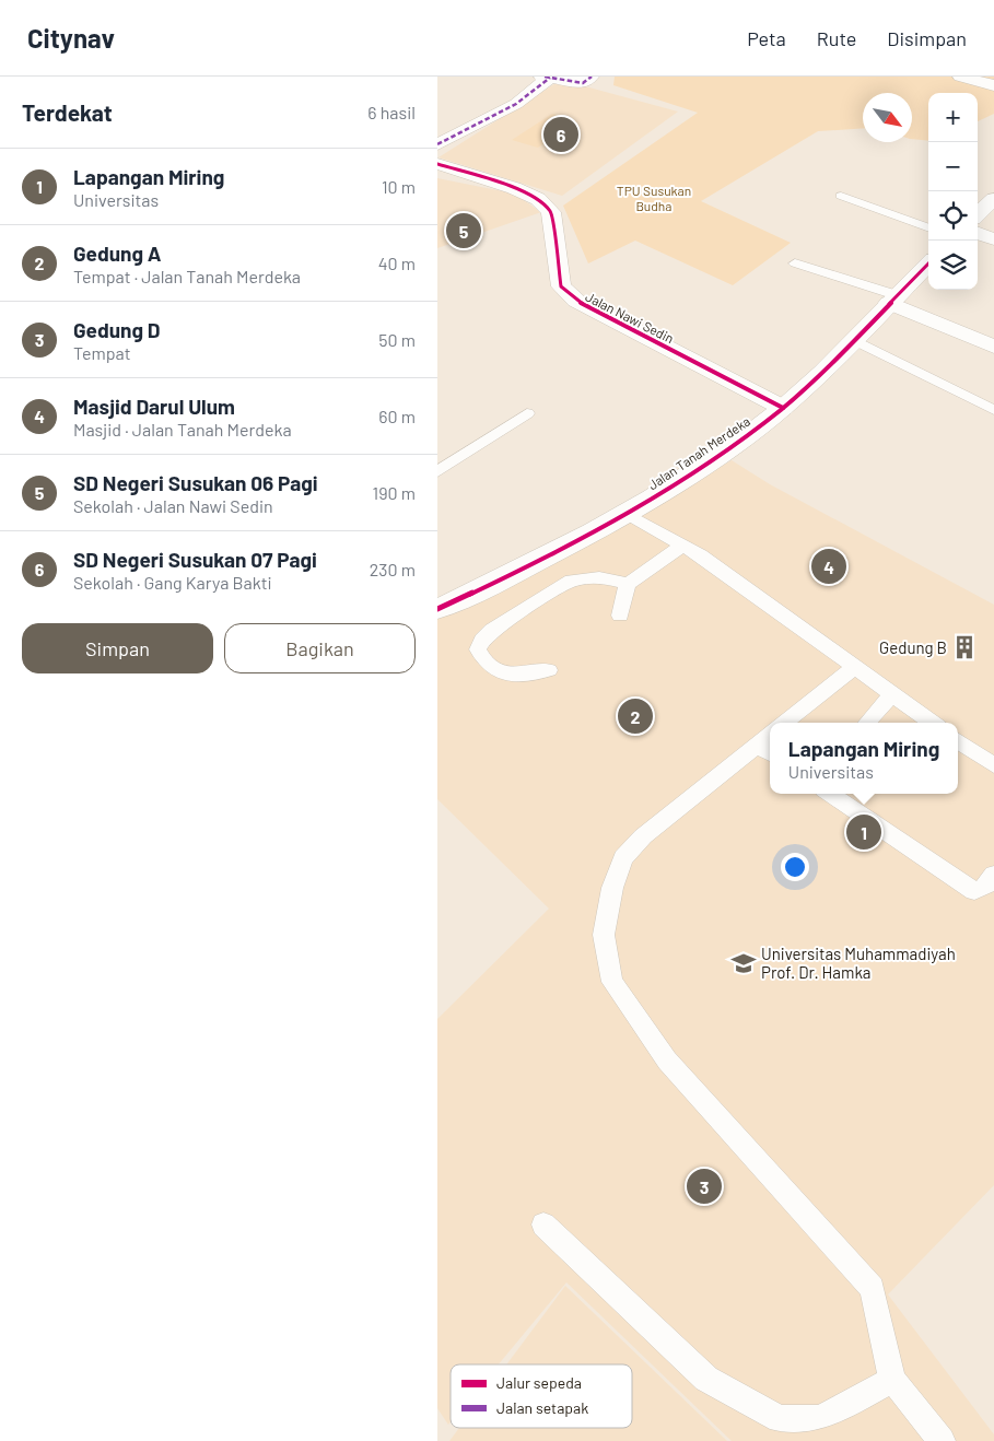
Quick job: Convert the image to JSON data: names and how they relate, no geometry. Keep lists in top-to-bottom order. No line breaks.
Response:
{"streets":{"street":["Jalan Nawi Sedin","Jalan Tanah Merdeka"]},"crossings":[["Jalan Nawi Sedin","Jalan Tanah Merdeka"]],"parks":["TPU Susukan Budha"],"places":{"building":["Gedung B"],"school or university":["Universitas Muhammadiyah Prof. Dr. Hamka"]},"legend":["Jalur sepeda","Jalan setapak"],"north":"bottom right","page":{"header":"Citynav","nav":["Peta","Rute","Disimpan"],"heading":["Terdekat","6 hasil"],"map_buttons":["+","−"],"pins":["6","5","4","2","1","3"],"list":[{"mark":"1","name":"Lapangan Miring","note":"Universitas","value":"10 m"},{"mark":"2","name":"Gedung A","note":"Tempat · Jalan Tanah Merdeka","value":"40 m"},{"mark":"3","name":"Gedung D","note":"Tempat","value":"50 m"},{"mark":"4","name":"Masjid Darul Ulum","note":"Masjid · Jalan Tanah Merdeka","value":"60 m"},{"mark":"5","name":"SD Negeri Susukan 06 Pagi","note":"Sekolah · Jalan Nawi Sedin","value":"190 m"},{"mark":"6","name":"SD Negeri Susukan 07 Pagi","note":"Sekolah · Gang Karya Bakti","value":"230 m"}],"buttons":["Simpan","Bagikan"],"popup":["Lapangan Miring","Universitas"]}}
